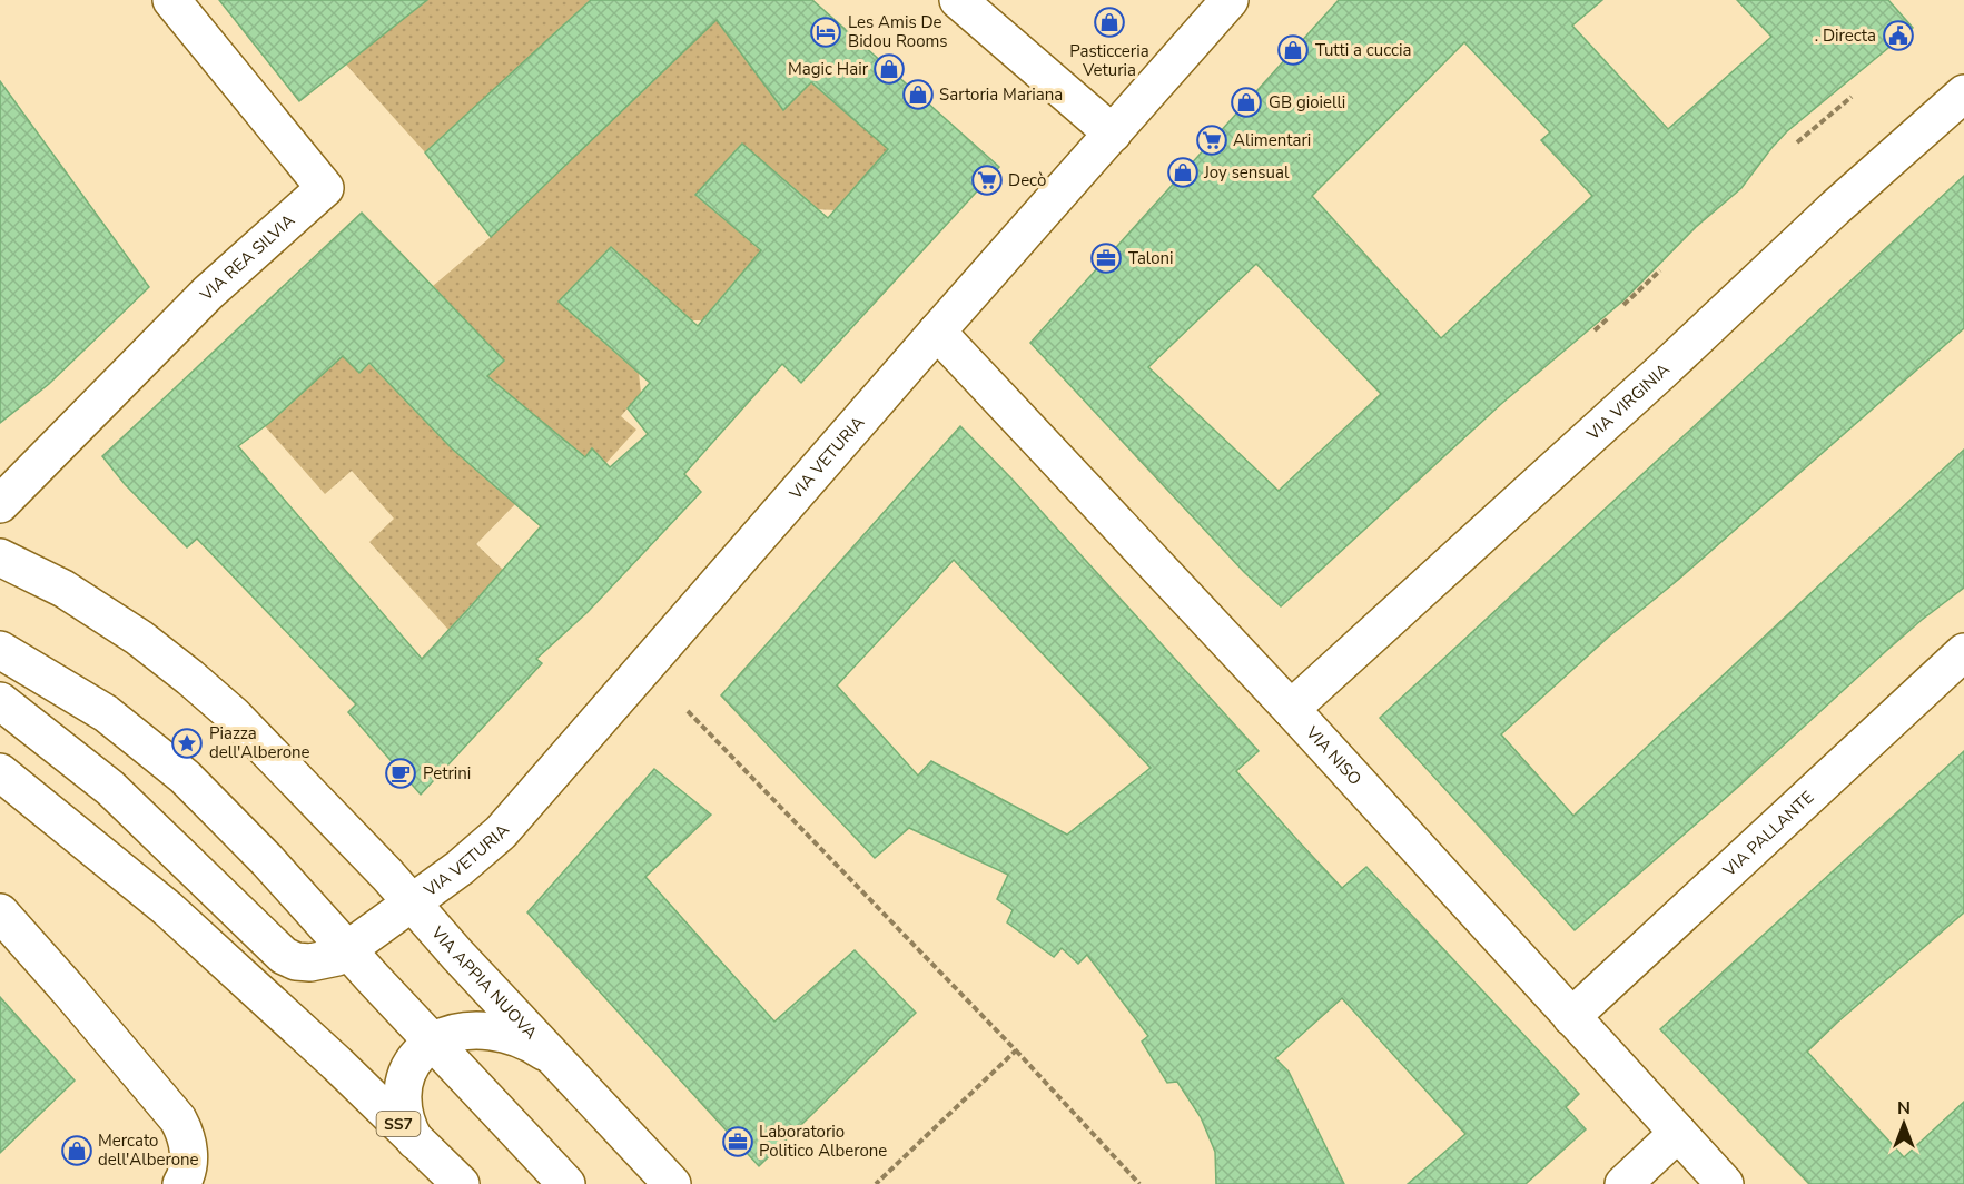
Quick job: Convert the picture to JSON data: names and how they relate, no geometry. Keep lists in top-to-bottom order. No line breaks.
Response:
{"streets":{"street":["VIA REA SILVIA","VIA VIRGINIA","VIA VETURIA","VIA NISO","VIA PALLANTE","VIA APPIA NUOVA","SS7"]},"crossings":[["VIA VIRGINIA","VIA NISO"],["VIA VETURIA","VIA NISO"],["VIA VETURIA","VIA APPIA NUOVA"],["VIA NISO","VIA PALLANTE"]],"places":{"shop":["Pasticceria Veturia","Tutti a cuccia","Magic Hair","Sartoria Mariana","GB gioielli","Joy sensual","Mercato dell'Alberone"],"hotel":["Les Amis De Bidou Rooms"],"public building":[". Directa"],"supermarket":["Alimentari","Decò"],"office":["Taloni","Laboratorio Politico Alberone"],"place":["Piazza dell'Alberone"],"cafe":["Petrini"]},"north":"top"}
